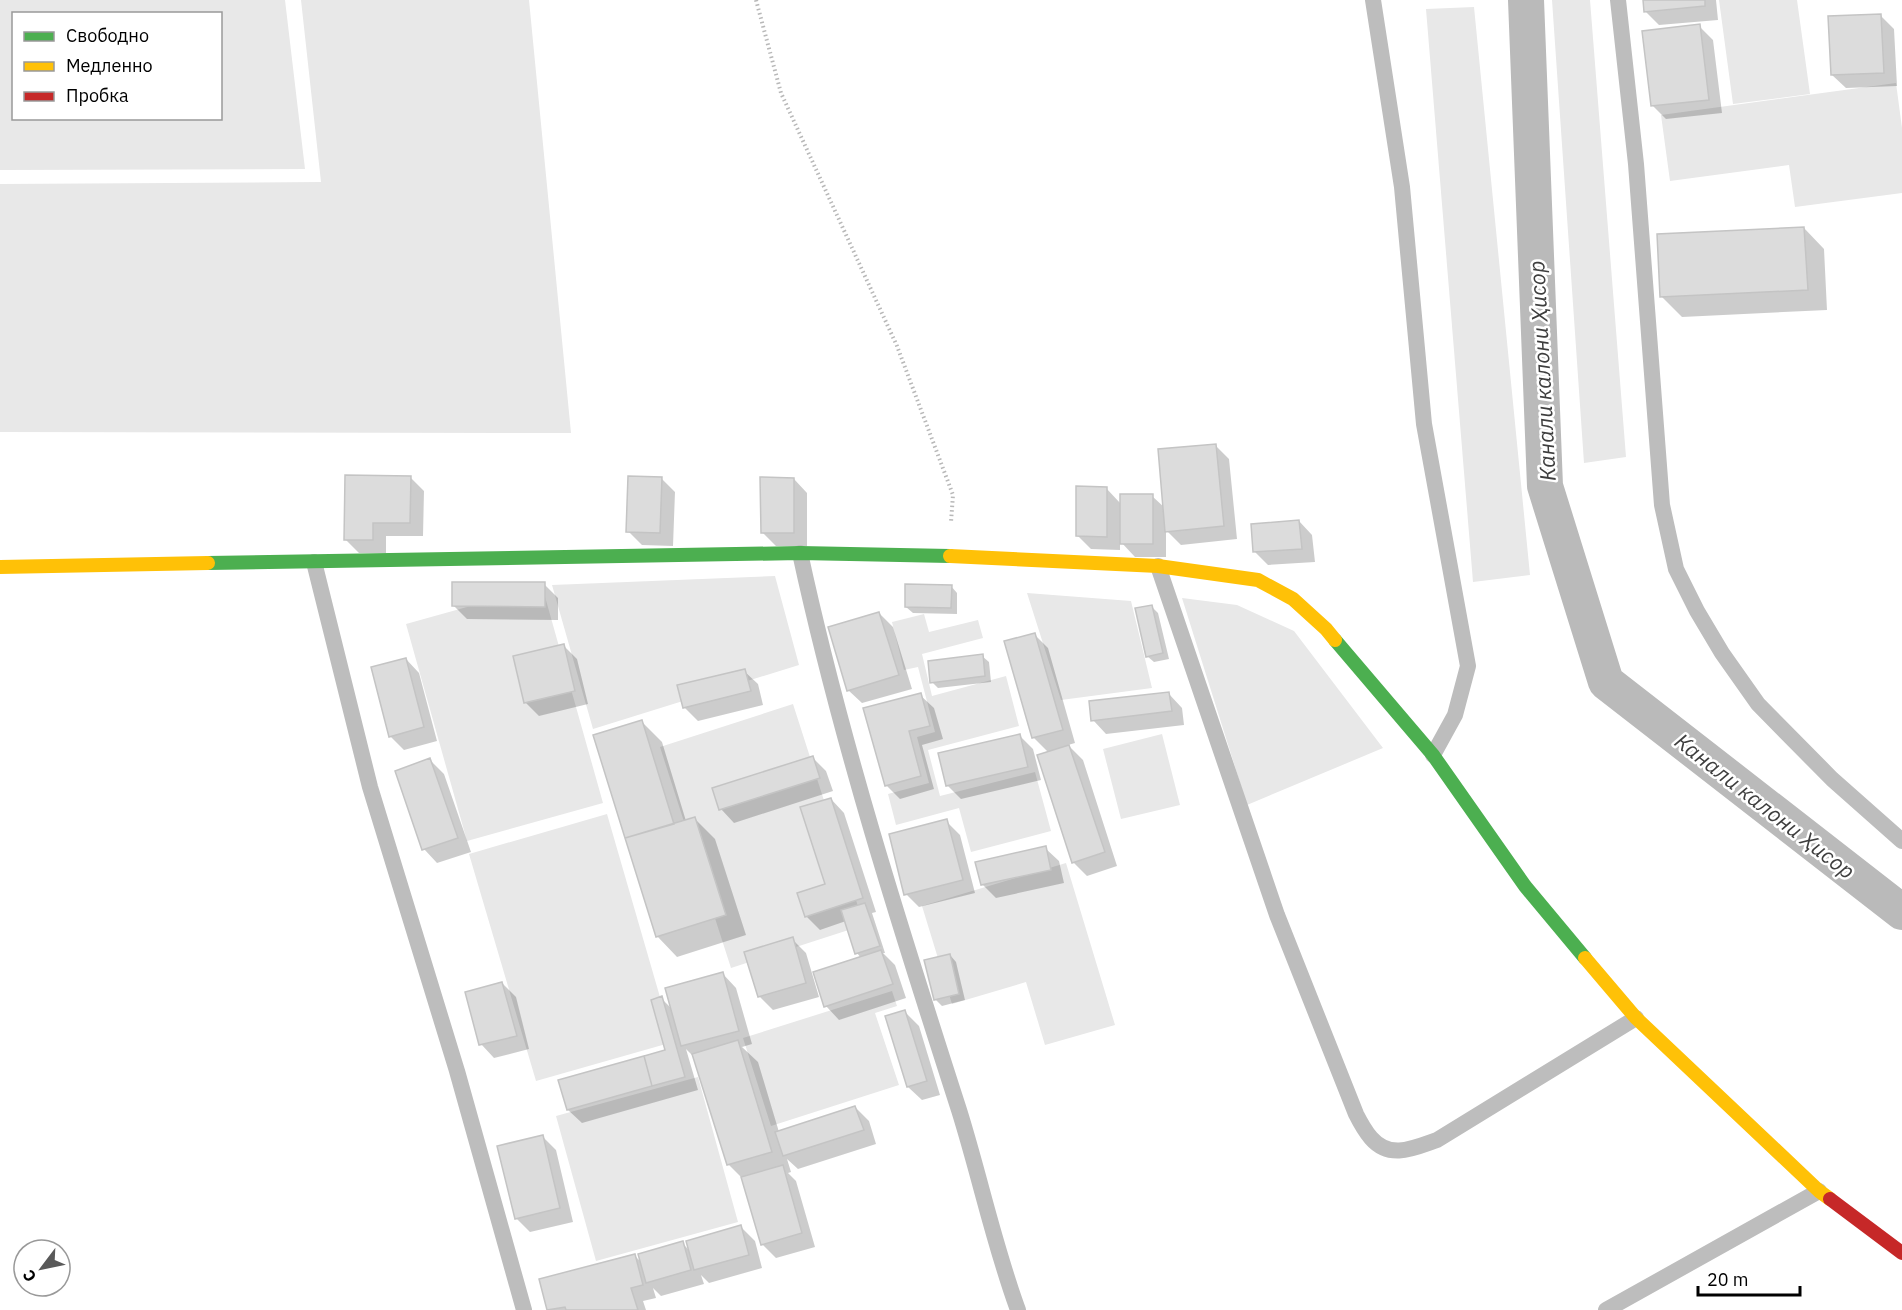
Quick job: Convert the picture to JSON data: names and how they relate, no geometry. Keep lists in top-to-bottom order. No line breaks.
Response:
{"water":["Канали калони Ҳисор"],"legend":["Свободно","Медленно","Пробка"],"scale_bar":"20 m","north":"bottom left"}
